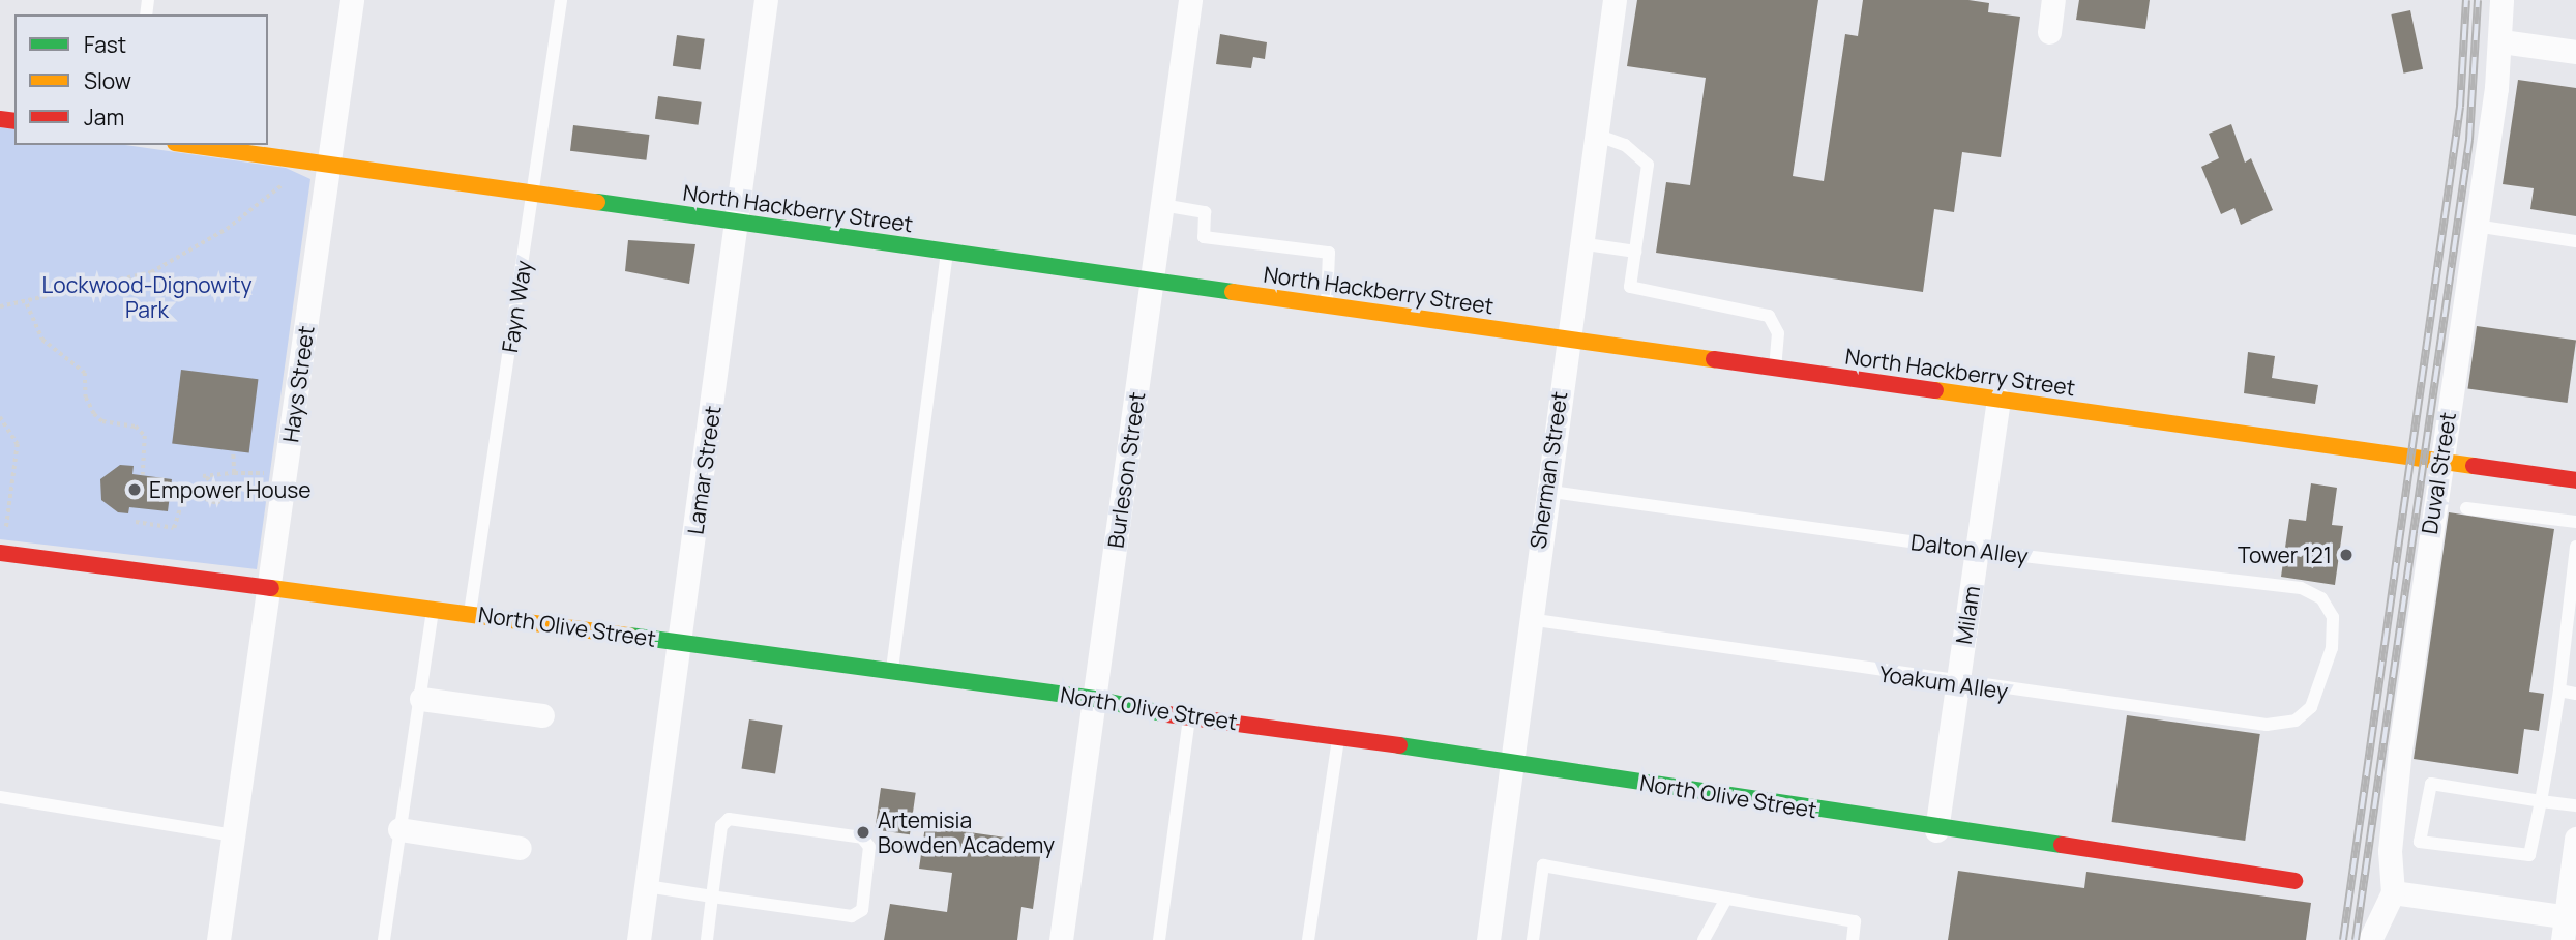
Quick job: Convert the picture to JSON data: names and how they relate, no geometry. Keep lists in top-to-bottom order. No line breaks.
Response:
{"streets":{"main road":["North Hackberry Street","North Olive Street"],"street":["Hays Street","Lamar Street","Burleson Street","Sherman Street","Duval Street","Milam"],"lane":["Fayn Way","Dalton Alley","Yoakum Alley"]},"crossings":[["North Hackberry Street","Fayn Way"],["North Hackberry Street","Hays Street"],["North Hackberry Street","Lamar Street"],["North Hackberry Street","Burleson Street"],["North Hackberry Street","Sherman Street"],["North Hackberry Street","Duval Street"],["North Hackberry Street","Milam"],["Fayn Way","North Olive Street"],["Hays Street","North Olive Street"],["Lamar Street","North Olive Street"],["Burleson Street","North Olive Street"],["Sherman Street","Dalton Alley"],["Sherman Street","North Olive Street"],["Sherman Street","Yoakum Alley"],["Dalton Alley","Milam"],["Dalton Alley","Yoakum Alley"],["Milam","North Olive Street"],["Milam","Yoakum Alley"]],"parks":["Lockwood-Dignowity Park"],"places":["Empower House","Tower 121","Artemisia Bowden Academy"],"legend":["Fast","Slow","Jam"]}
